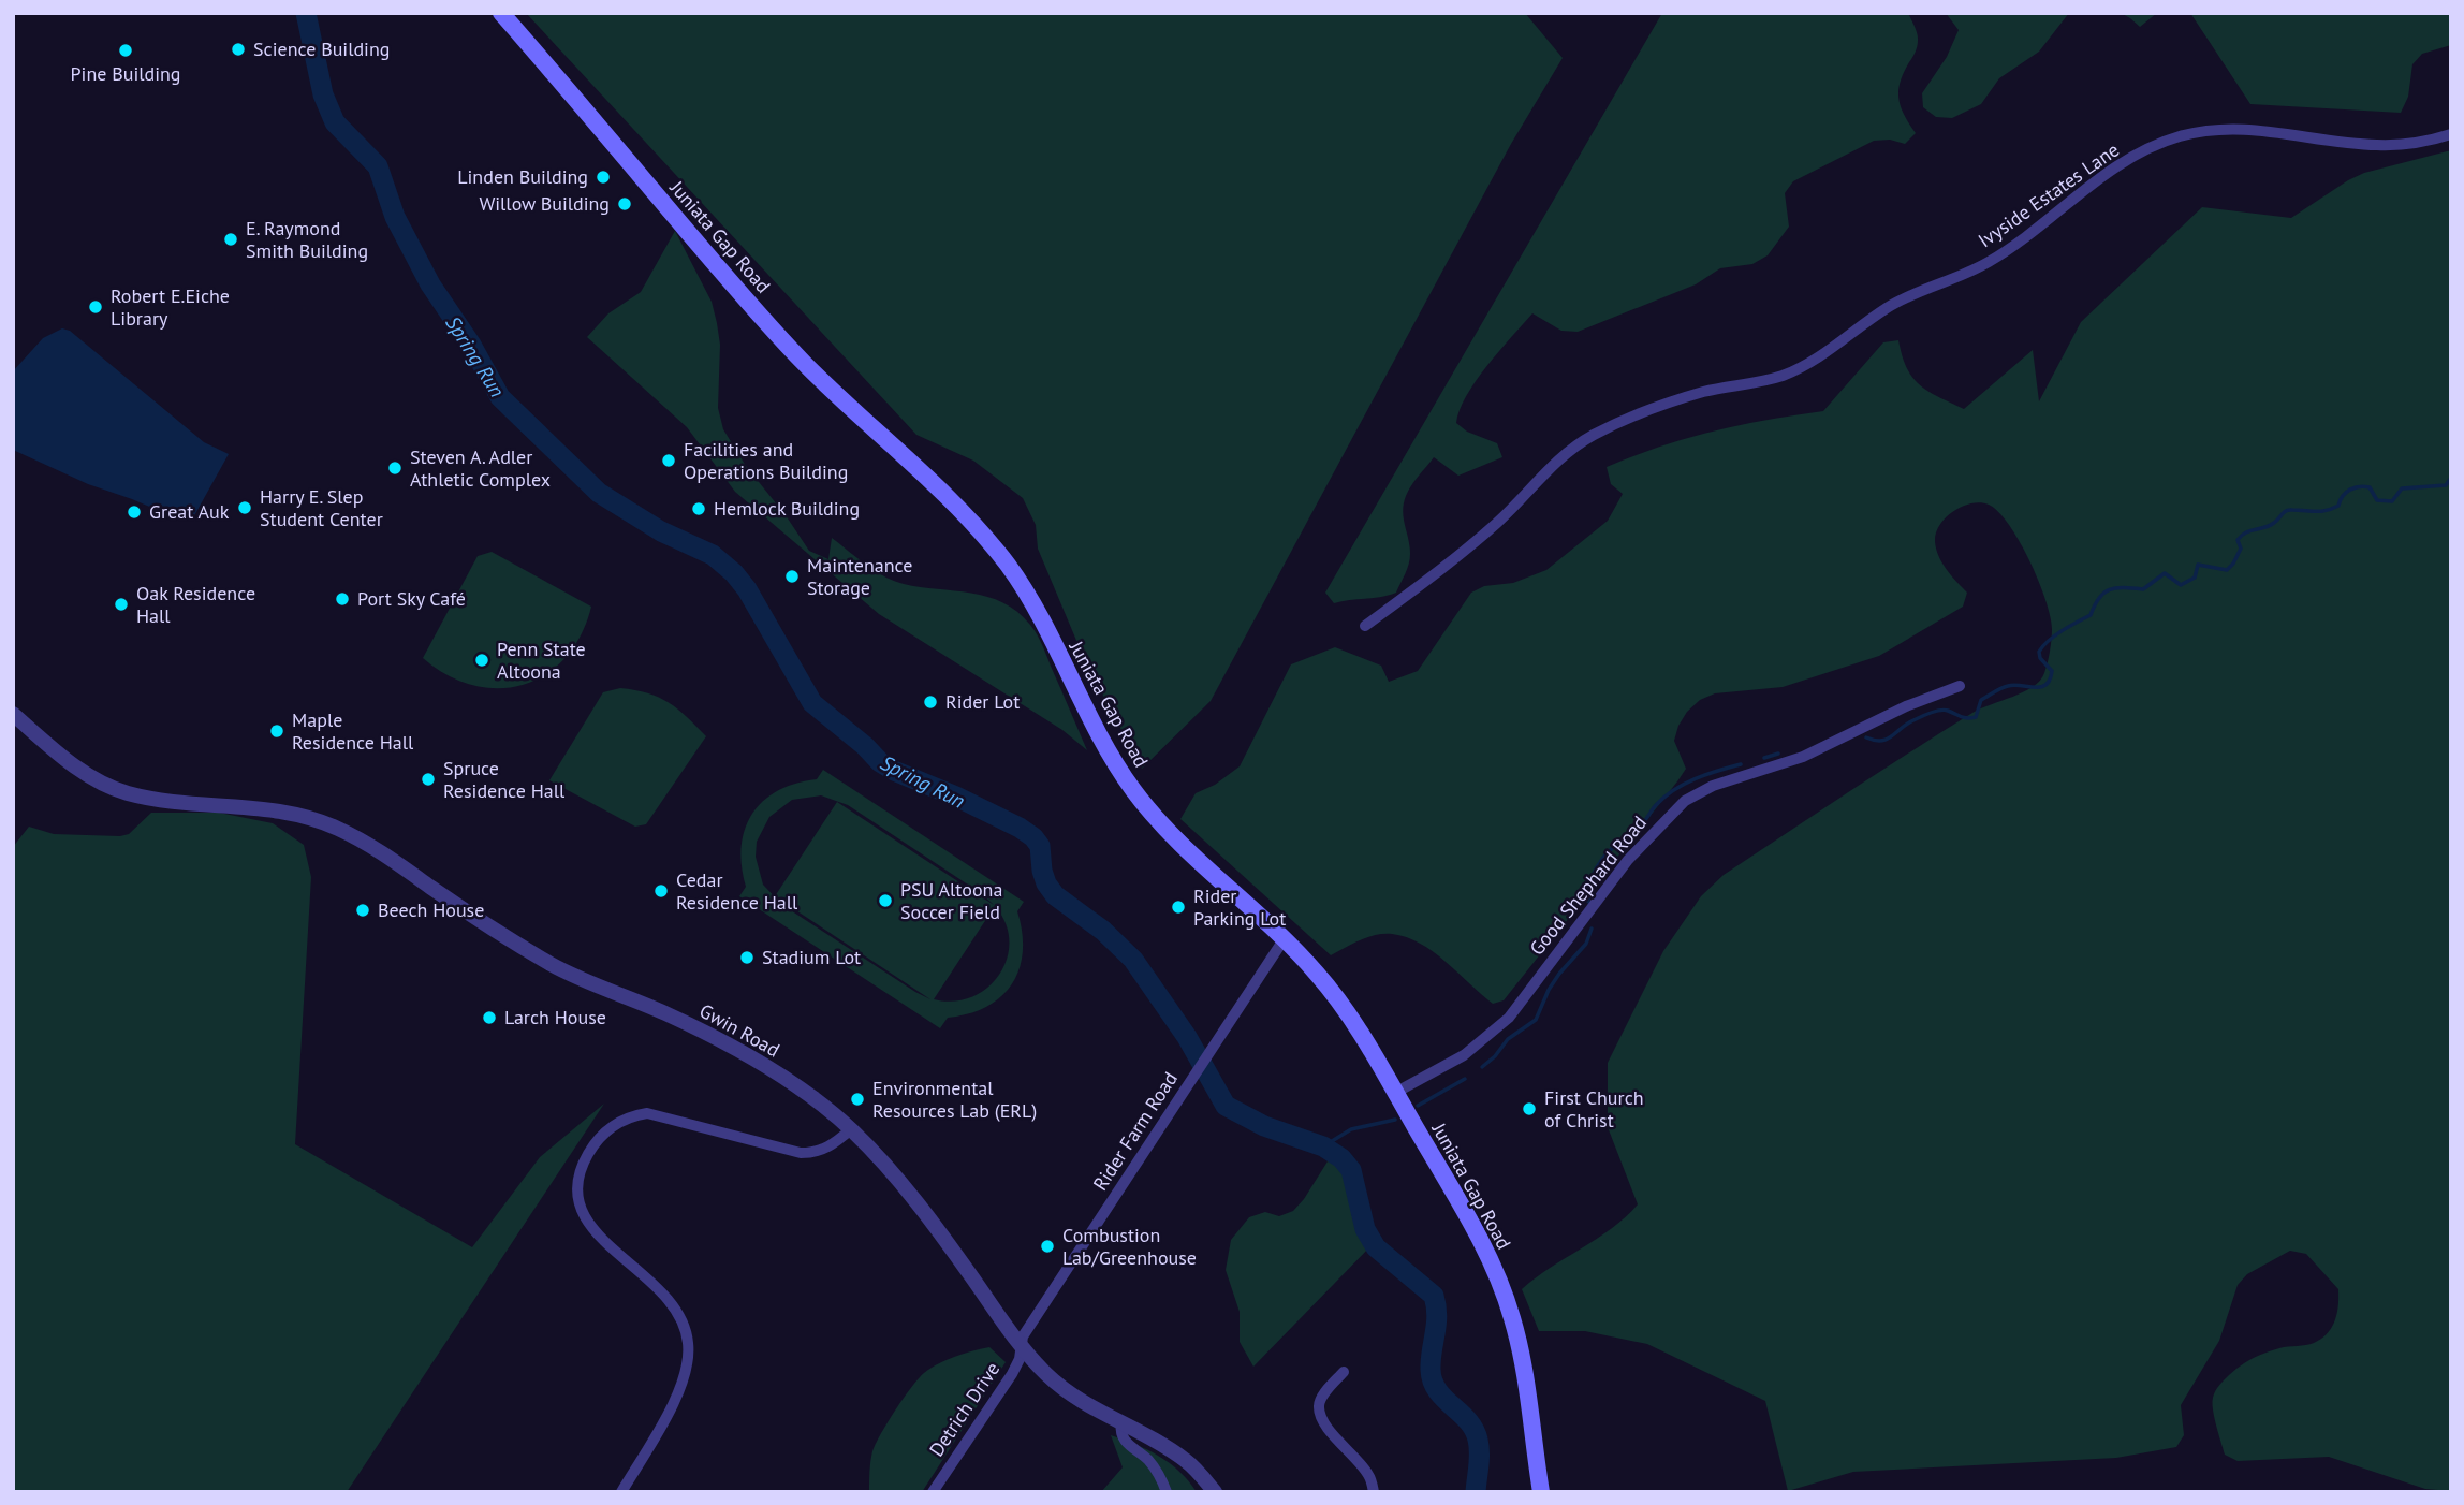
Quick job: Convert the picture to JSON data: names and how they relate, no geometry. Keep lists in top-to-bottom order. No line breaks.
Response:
{"streets":{"main road":["Juniata Gap Road"],"street":["Ivyside Estates Lane","Good Shephard Road","Gwin Road","Rider Farm Road","Detrich Drive"]},"crossings":[["Juniata Gap Road","Good Shephard Road"],["Juniata Gap Road","Rider Farm Road"],["Gwin Road","Rider Farm Road"],["Gwin Road","Detrich Drive"],["Rider Farm Road","Detrich Drive"]],"water":["Spring Run"],"places":["Science Building","Pine Building","Linden Building","Willow Building","E. Raymond Smith Building","Robert E.Eiche Library","Facilities and Operations Building","Steven A. Adler Athletic Complex","Harry E. Slep Student Center","Hemlock Building","Great Auk","Maintenance Storage","Port Sky Café","Oak Residence Hall","Penn State Altoona","Rider Lot","Maple Residence Hall","Spruce Residence Hall","Cedar Residence Hall","PSU Altoona Soccer Field","Rider Parking Lot","Beech House","Stadium Lot","Larch House","Environmental Resources Lab (ERL)","First Church of Christ","Combustion Lab/Greenhouse"]}
